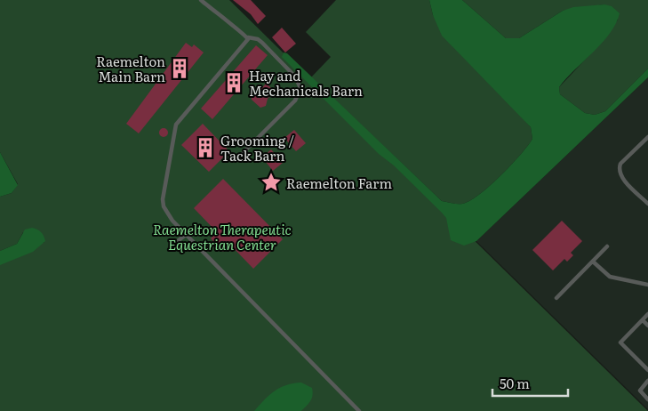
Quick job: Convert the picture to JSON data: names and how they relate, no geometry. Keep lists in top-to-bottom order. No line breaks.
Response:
{"parks":["Raemelton Therapeutic Equestrian Center"],"places":{"building":["Raemelton Main Barn","Hay and Mechanicals Barn","Grooming / Tack Barn"],"place":["Raemelton Farm"]},"scale_bar":"50 m"}
